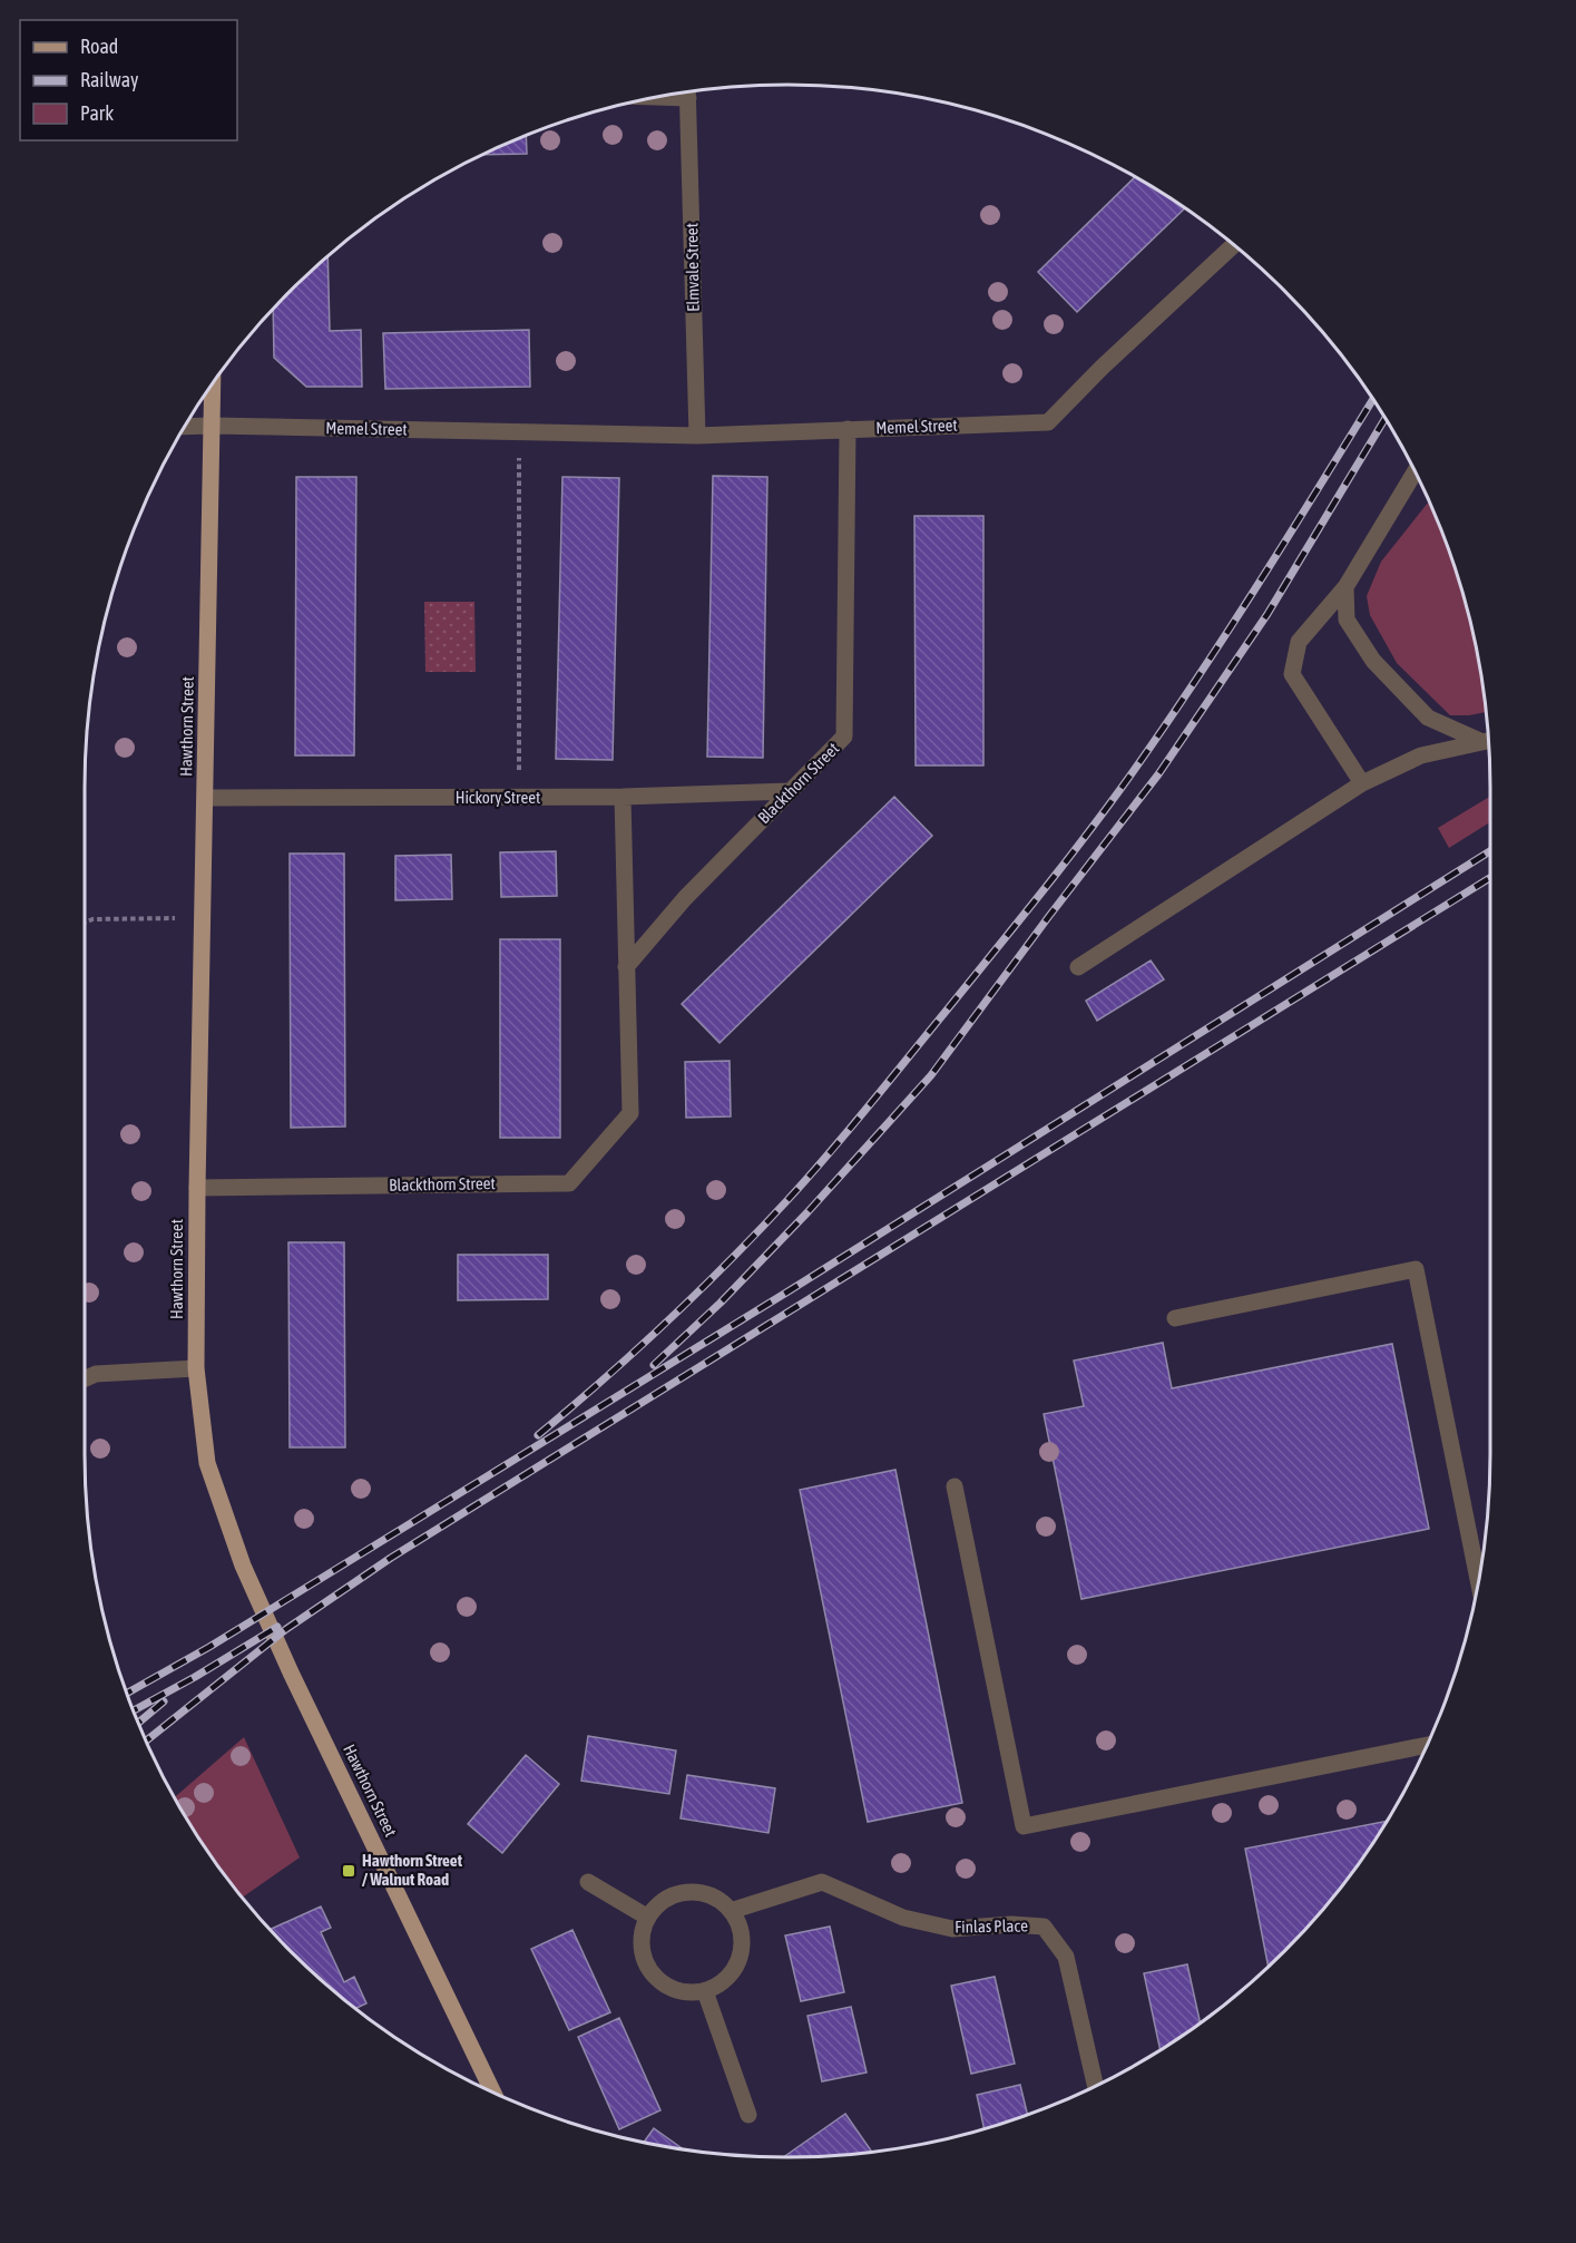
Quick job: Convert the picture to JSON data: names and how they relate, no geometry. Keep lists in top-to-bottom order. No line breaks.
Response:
{"streets":{"main road":["Hawthorn Street"],"street":["Elmvale Street","Memel Street","Blackthorn Street","Hickory Street","Finlas Place"]},"crossings":[["Elmvale Street","Memel Street"],["Memel Street","Hawthorn Street"],["Memel Street","Blackthorn Street"],["Hawthorn Street","Blackthorn Street"],["Hawthorn Street","Hickory Street"],["Blackthorn Street","Hickory Street"]],"places":{"transit":["Hawthorn Street / Walnut Road"]},"legend":["Road","Railway","Park"]}
